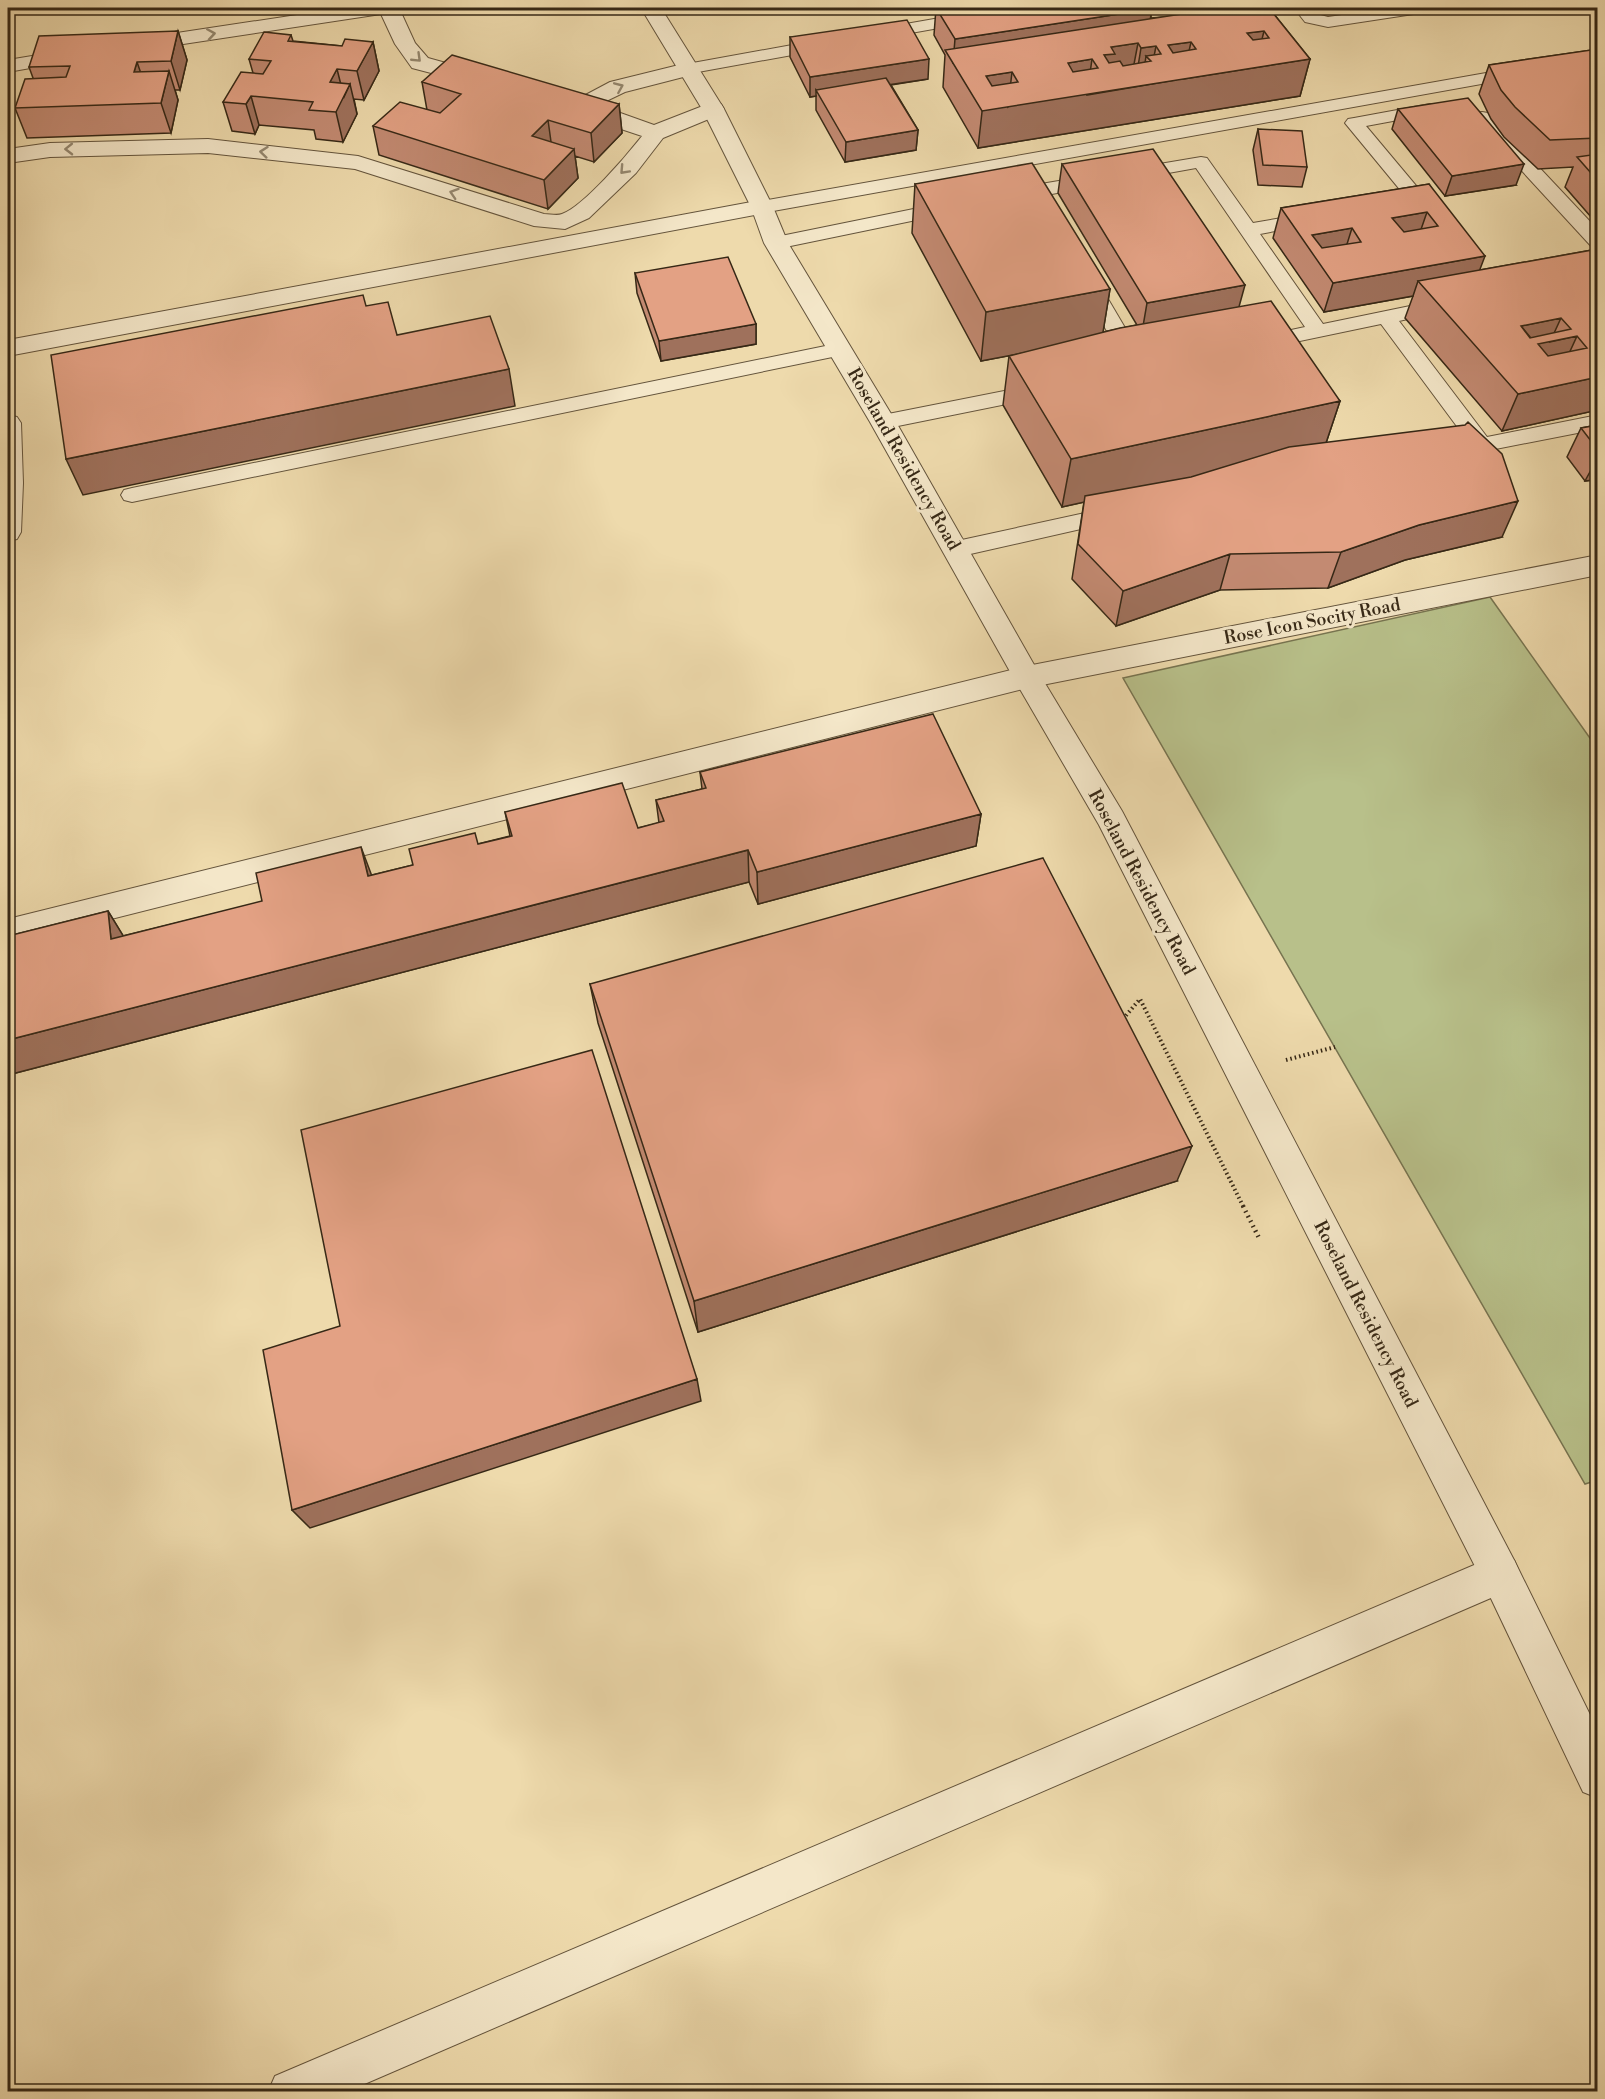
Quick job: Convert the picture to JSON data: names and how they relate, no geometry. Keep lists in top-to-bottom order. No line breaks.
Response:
{"streets":{"street":["Roseland Residency Road","Rose Icon Socity Road"]},"crossings":[["Roseland Residency Road","Rose Icon Socity Road"]]}
